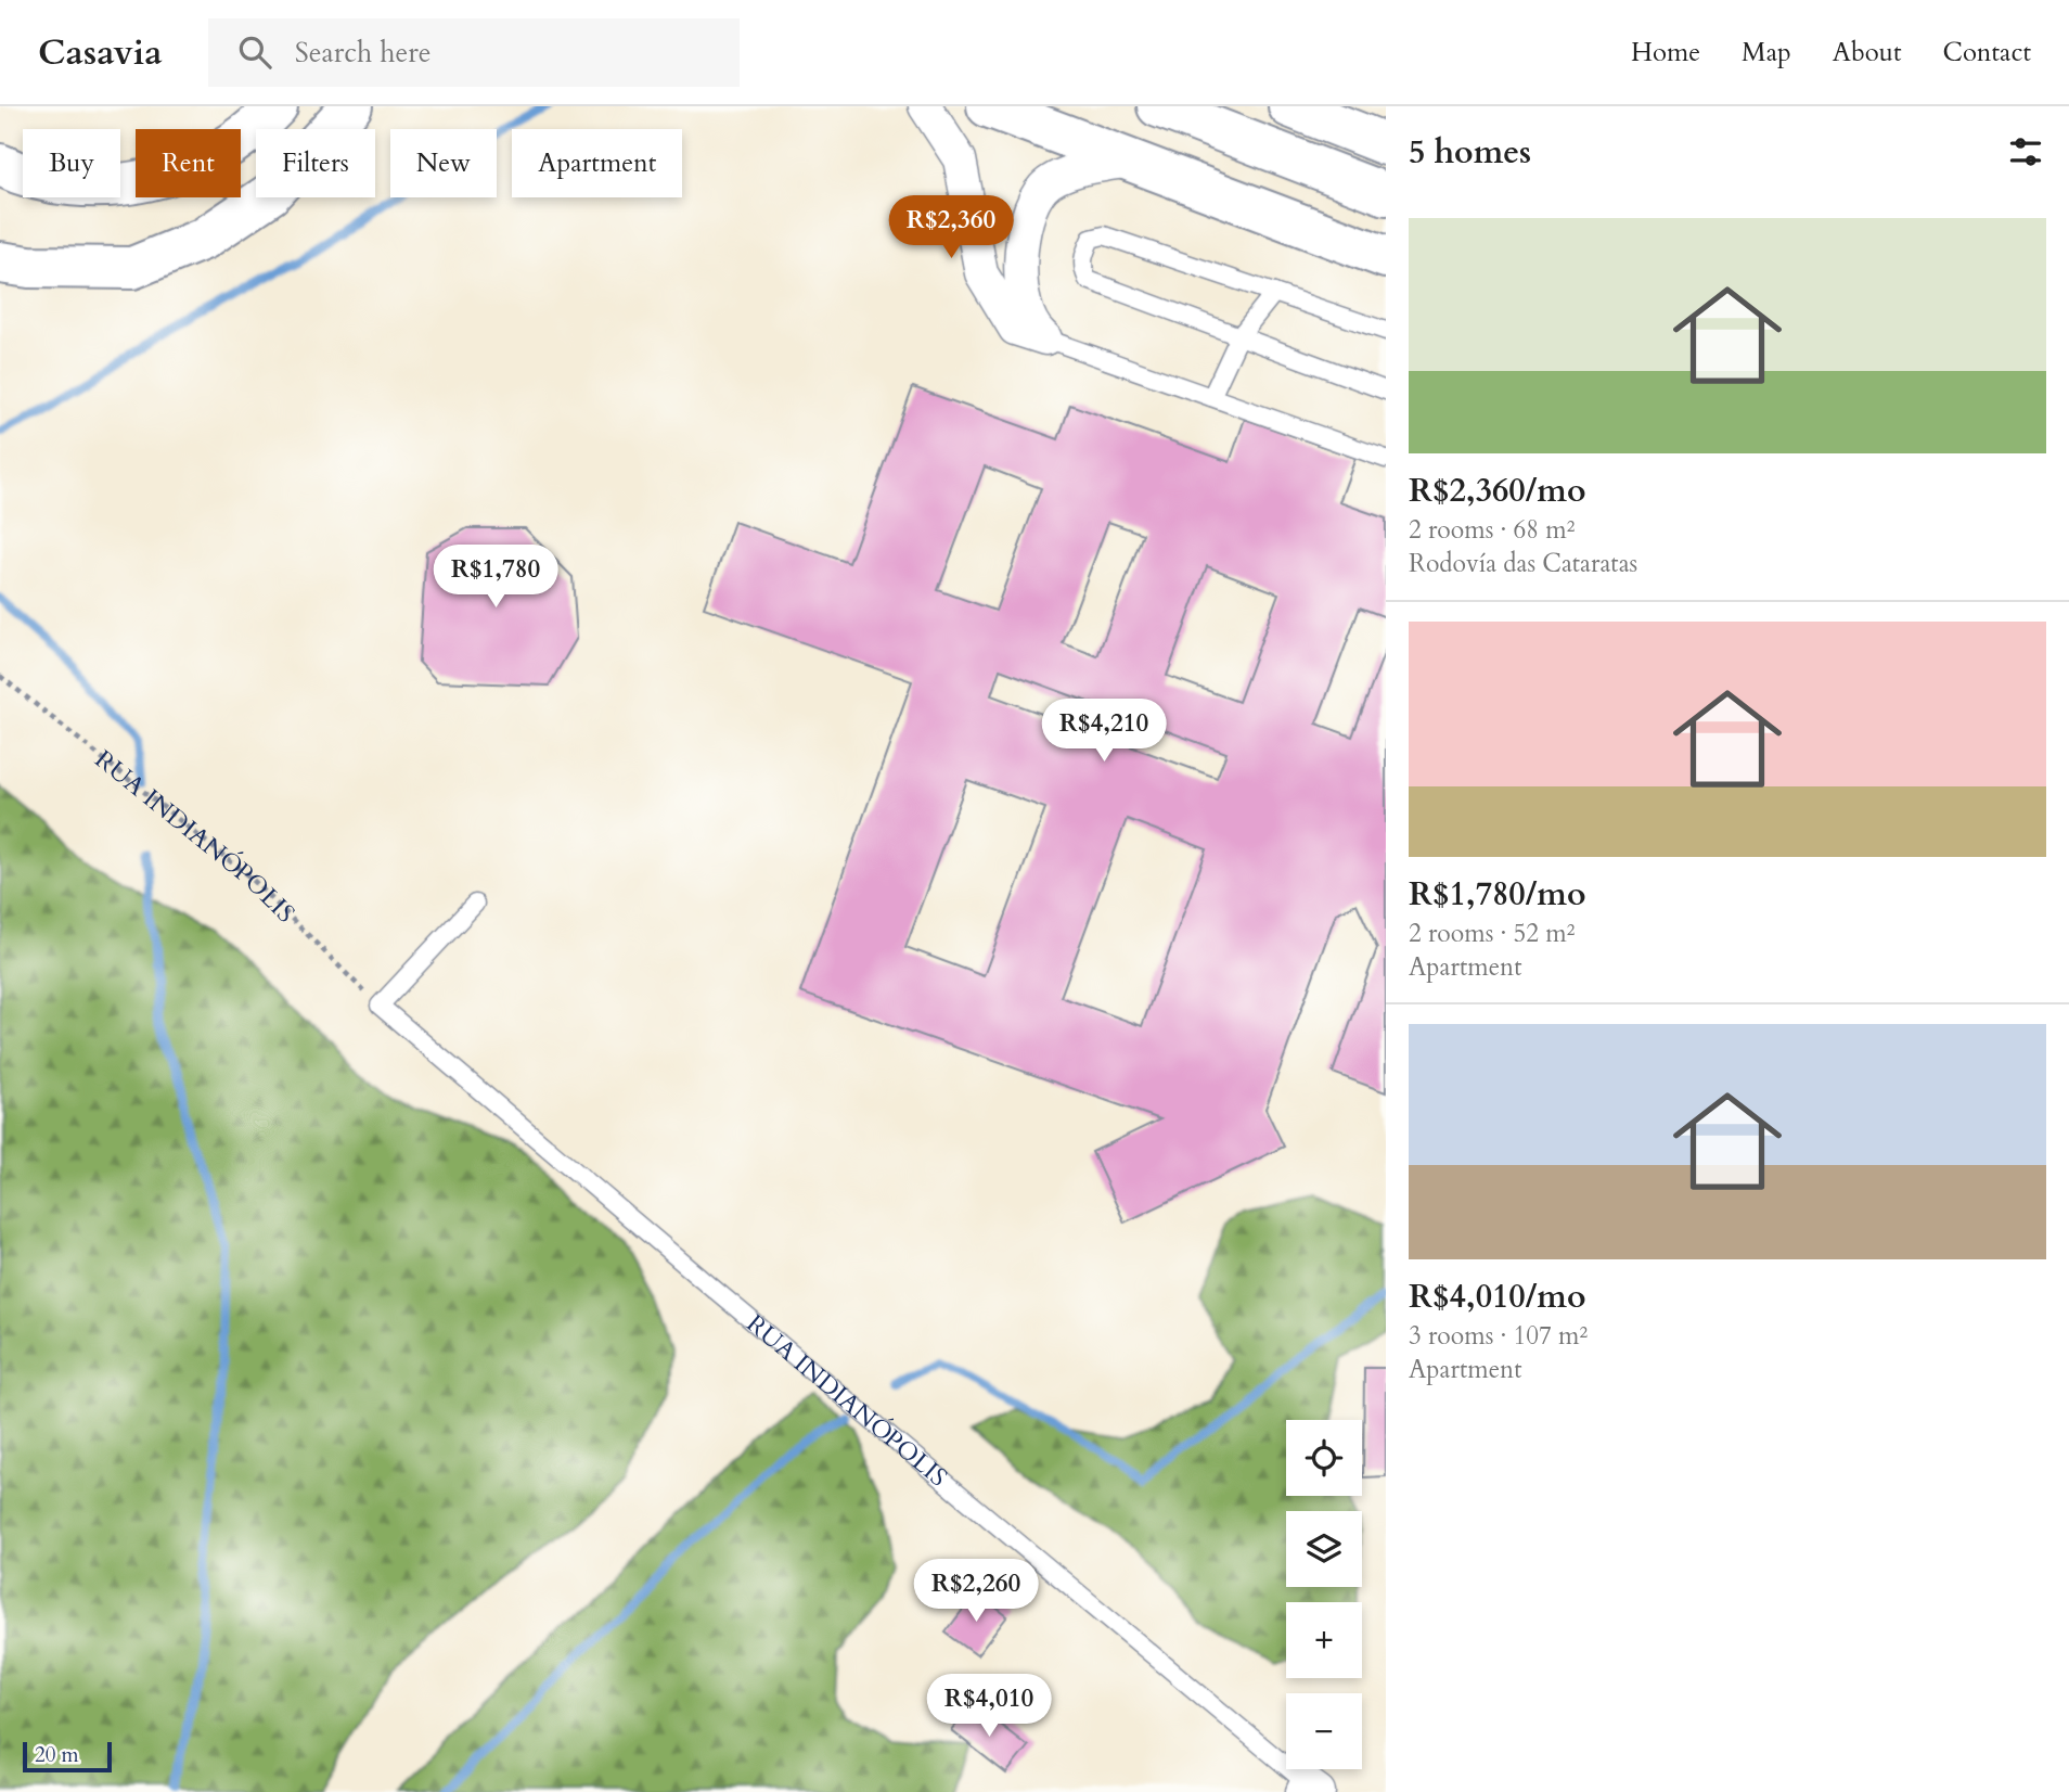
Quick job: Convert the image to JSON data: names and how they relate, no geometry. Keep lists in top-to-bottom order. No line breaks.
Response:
{"streets":{"lane":["RUA INDIANÓPOLIS"]},"scale_bar":"20 m","page":{"header":"Casavia","search":"Search here","nav":["Home","Map","About","Contact"],"heading":"5 homes","chip":["Buy","Rent","Filters","New","Apartment"],"price":["R$2,360","R$1,780","R$4,210","R$2,260","R$4,010"],"list":[{"name":"R$2,360/mo","note":"2 rooms · 68 m² · Rodovía das Cataratas"},{"name":"R$1,780/mo","note":"2 rooms · 52 m² · Apartment"},{"name":"R$4,010/mo","note":"3 rooms · 107 m² · Apartment"}],"map_buttons":["+","−"],"scale":"20 m"}}
